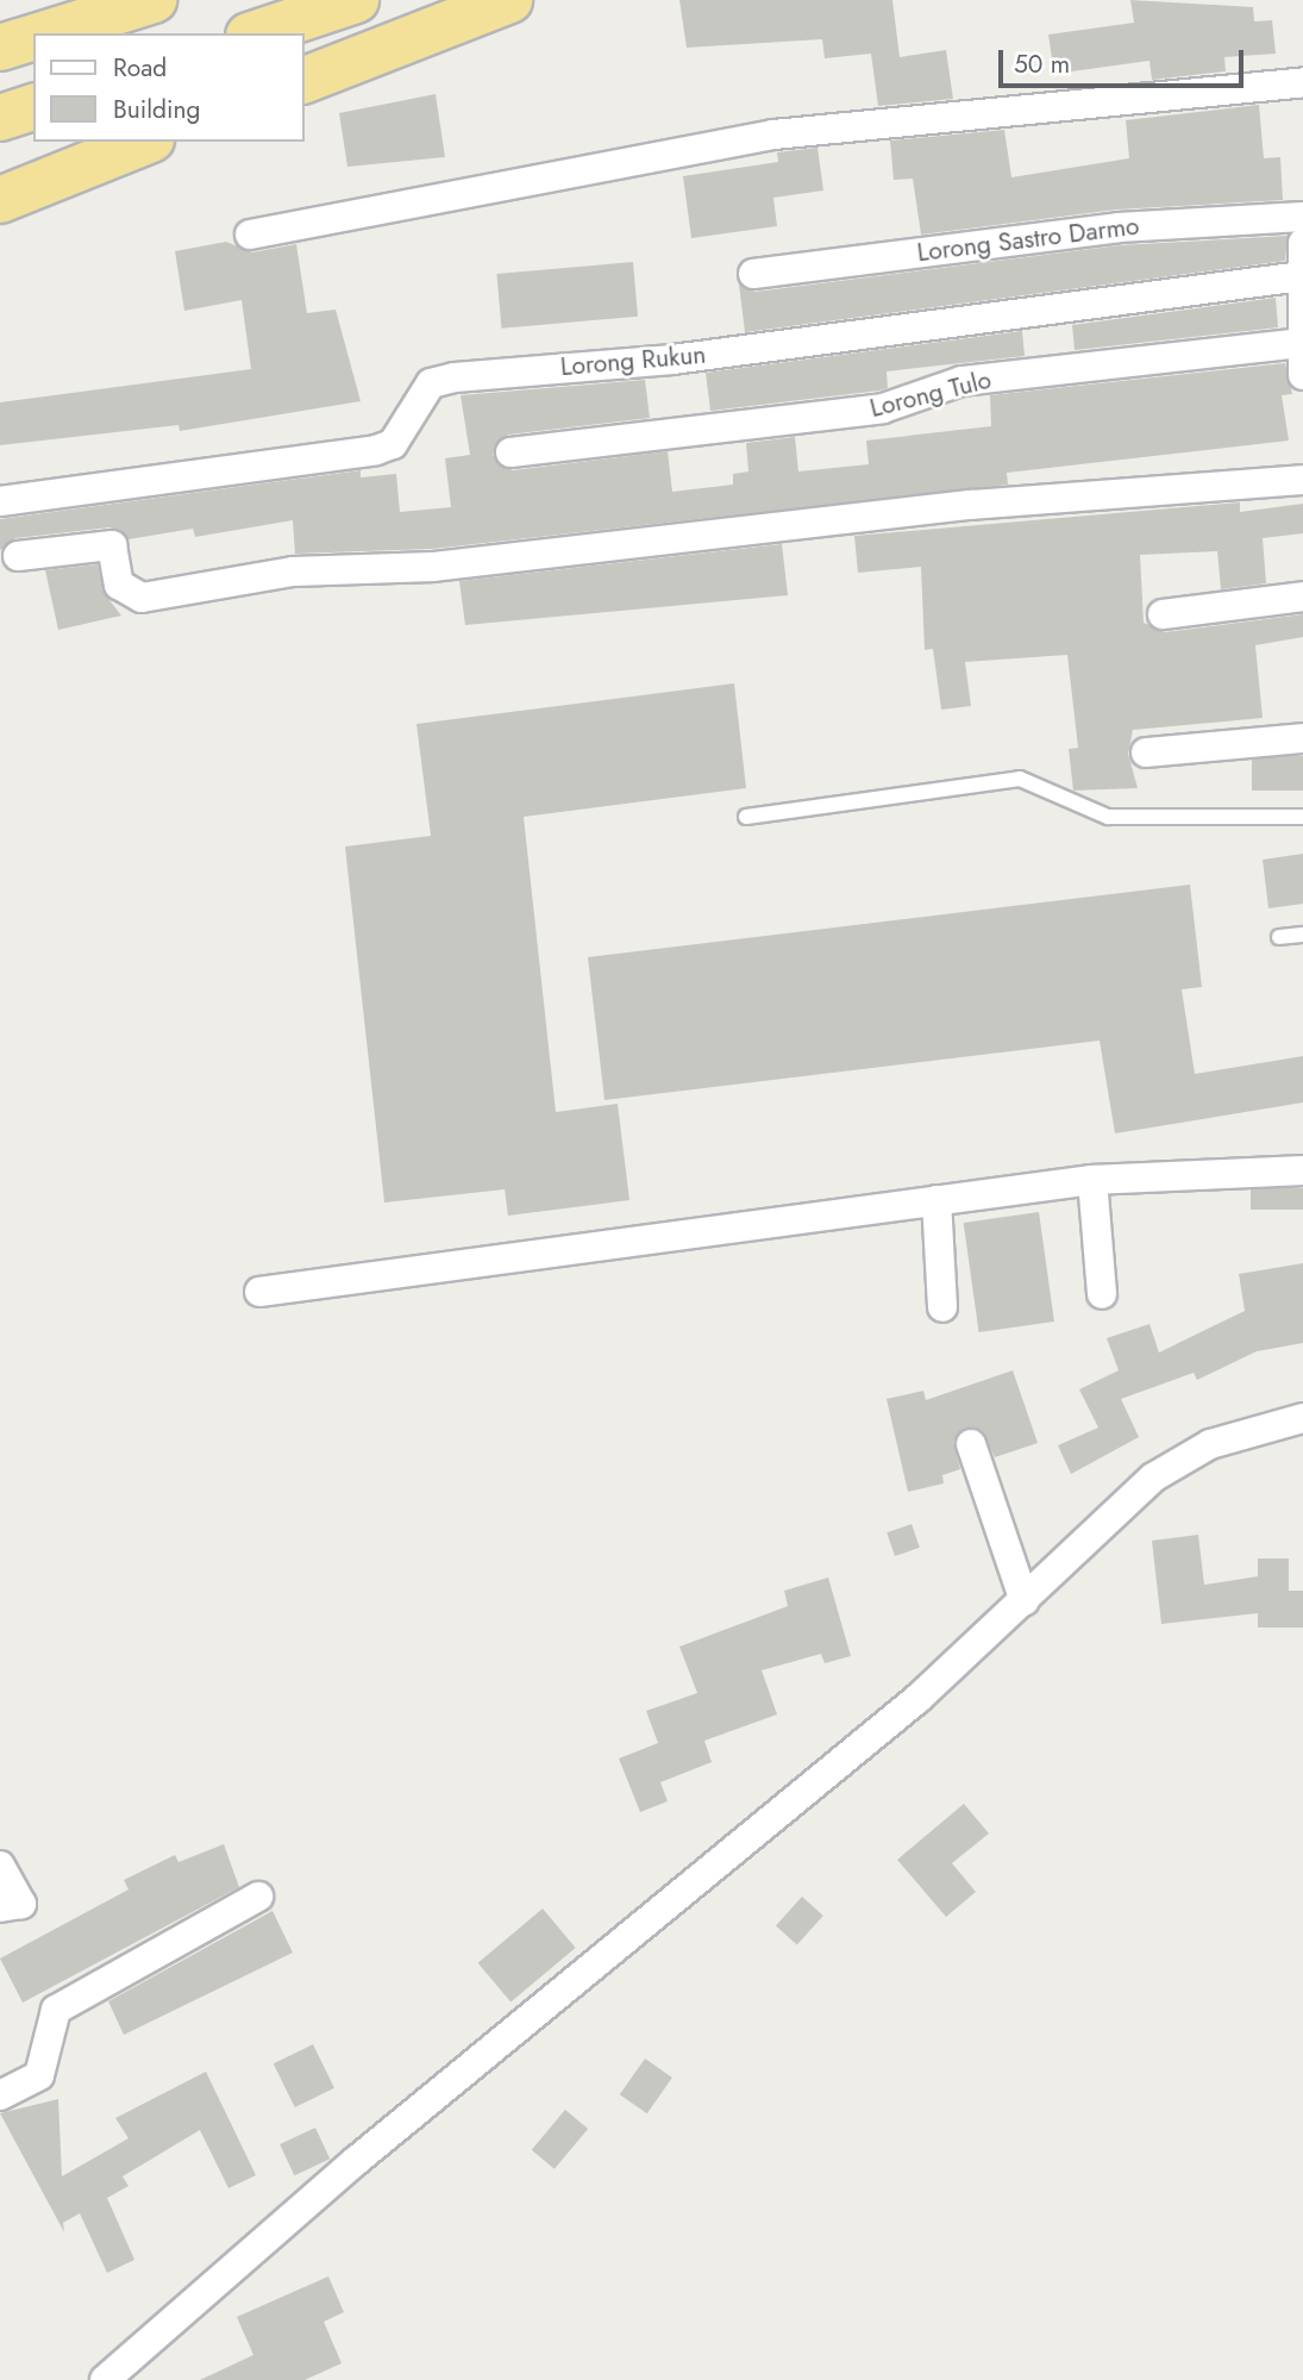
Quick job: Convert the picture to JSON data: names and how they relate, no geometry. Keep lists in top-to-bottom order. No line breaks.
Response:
{"streets":{"street":["Lorong Sastro Darmo","Lorong Rukun","Lorong Tulo"]},"legend":["Road","Building"],"scale_bar":"50 m"}
